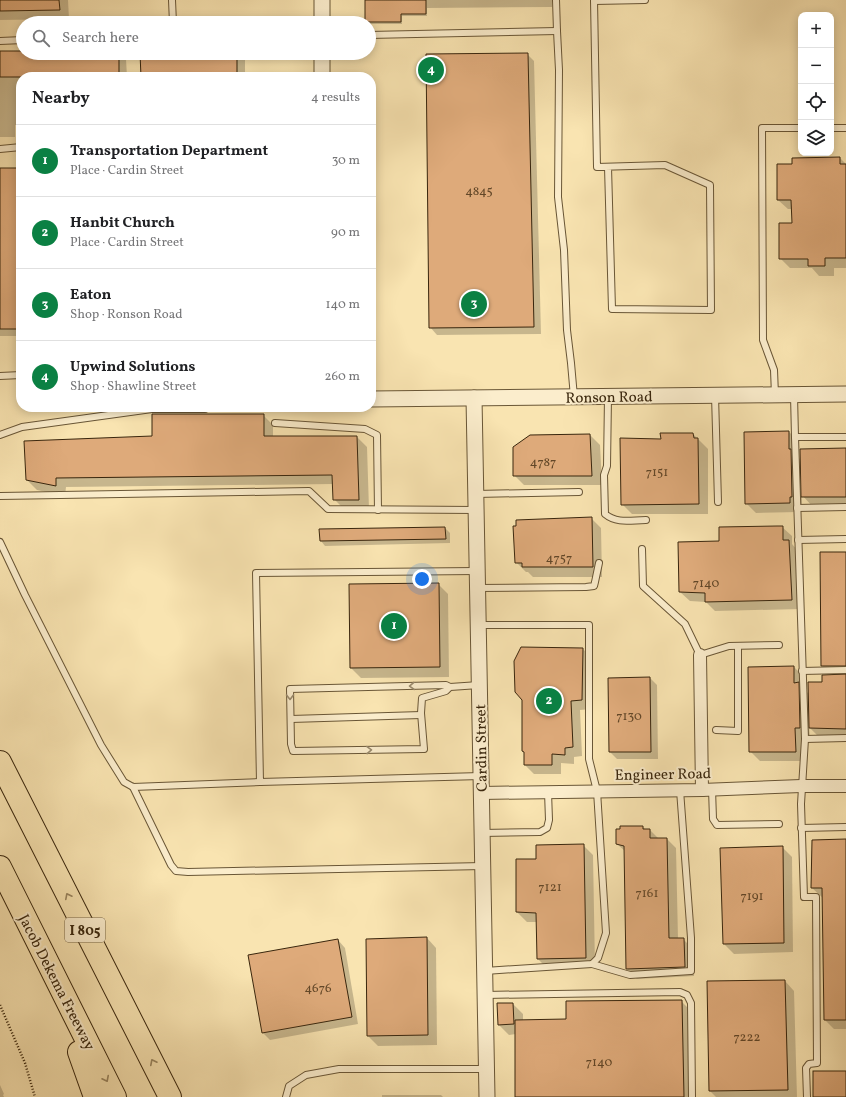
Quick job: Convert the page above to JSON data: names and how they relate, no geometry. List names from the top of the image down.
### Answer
{
  "streets": {
    "highway": ["I 805", "Jacob Dekema Freeway"],
    "street": ["Ronson Road", "Cardin Street", "Engineer Road"]
  },
  "crossings": [
    ["Ronson Road", "Cardin Street"],
    ["Cardin Street", "Engineer Road"]
  ],
  "house_numbers": [
    "4845",
    "4787",
    "7151",
    "4757",
    "7140",
    "7130",
    "7121",
    "7161",
    "7191",
    "4676",
    "7222",
    "7140"
  ],
  "page": {
    "map_buttons": ["+", "−"],
    "search": "Search here",
    "pins": [
      "4",
      "3",
      "1",
      "2"
    ],
    "heading": ["Nearby", "4 results"],
    "list": [
      {
        "mark": "1",
        "name": "Transportation Department",
        "note": "Place · Cardin Street",
        "value": "30 m"
      },
      {
        "mark": "2",
        "name": "Hanbit Church",
        "note": "Place · Cardin Street",
        "value": "90 m"
      },
      {
        "mark": "3",
        "name": "Eaton",
        "note": "Shop · Ronson Road",
        "value": "140 m"
      },
      {
        "mark": "4",
        "name": "Upwind Solutions",
        "note": "Shop · Shawline Street",
        "value": "260 m"
      }
    ]
  }
}
